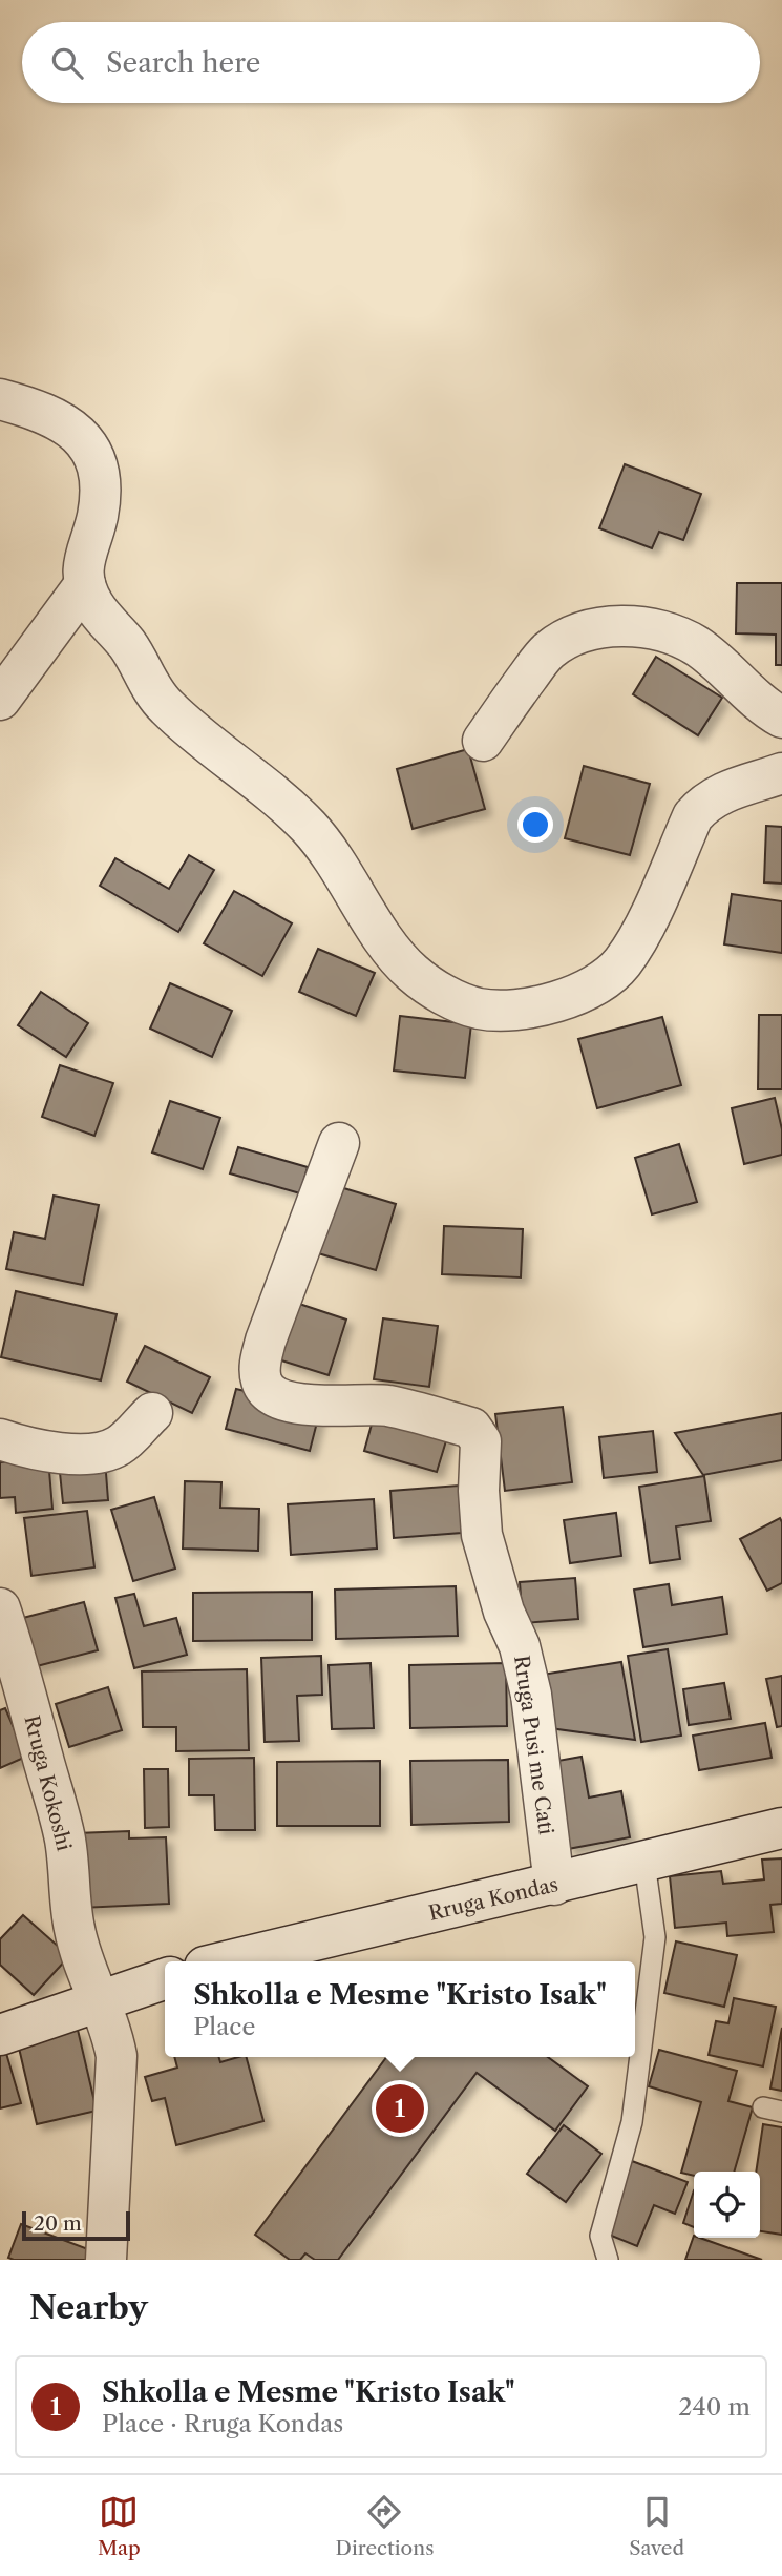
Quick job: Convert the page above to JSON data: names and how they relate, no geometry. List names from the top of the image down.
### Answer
{
  "streets": {
    "street": ["Rruga Pusi me Cati", "Rruga Kokoshi", "Rruga Kondas"]
  },
  "crossings": [
    ["Rruga Pusi me Cati", "Rruga Kondas"]
  ],
  "scale_bar": "20 m",
  "page": {
    "search": "Search here",
    "popup": ["Shkolla e Mesme \"Kristo Isak\"", "Place"],
    "pins": "1",
    "scale": "20 m",
    "heading": "Nearby",
    "list": [
      {
        "mark": "1",
        "name": "Shkolla e Mesme \"Kristo Isak\"",
        "note": "Place · Rruga Kondas",
        "value": "240 m"
      }
    ],
    "nav": ["Map", "Directions", "Saved"]
  }
}
